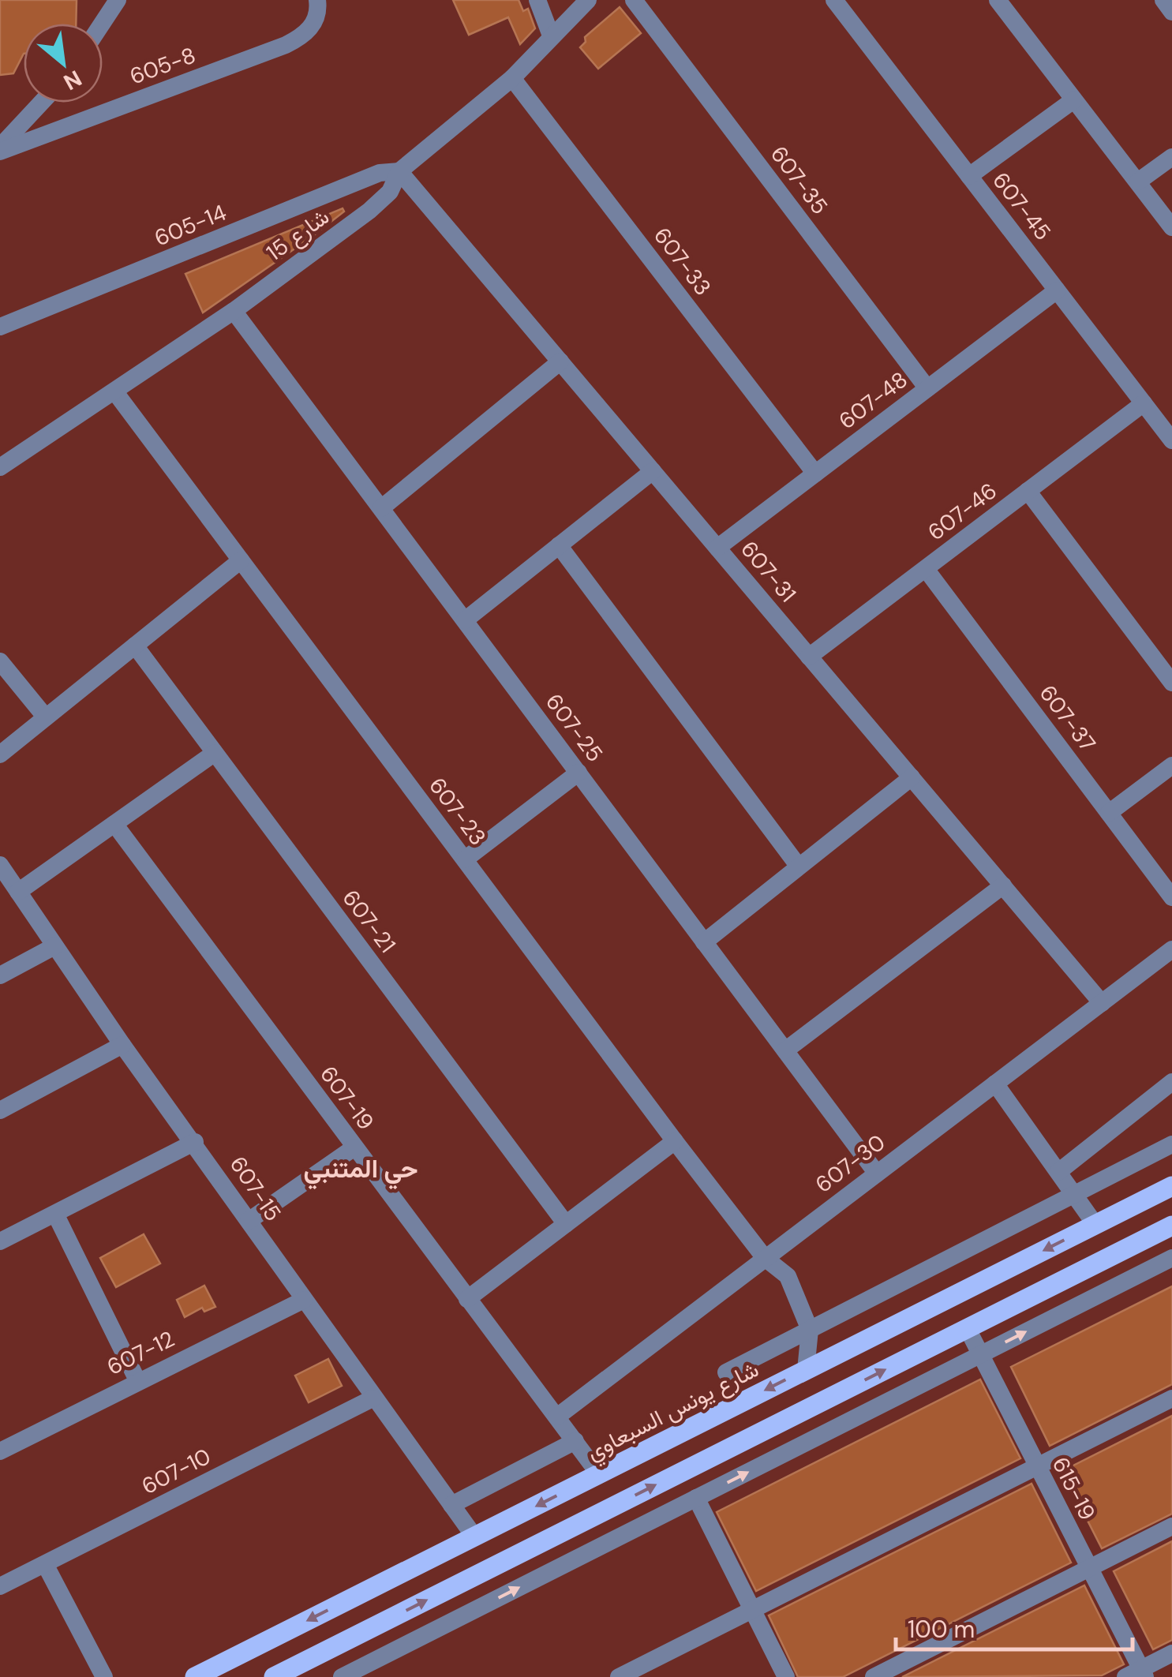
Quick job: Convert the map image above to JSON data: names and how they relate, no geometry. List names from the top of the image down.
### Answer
{
  "streets": {
    "main road": ["شارع يونس السبعاوي"],
    "street": [
      "605-8",
      "607-35",
      "607-45",
      "605-14",
      "شارع 15",
      "607-33",
      "607-48",
      "607-46",
      "607-31",
      "607-37",
      "607-25",
      "607-23",
      "607-21",
      "607-19",
      "607-30",
      "607-15",
      "607-12",
      "607-10",
      "615-19"
    ]
  },
  "crossings": [
    ["607-35", "607-48"],
    ["607-45", "607-48"],
    ["607-45", "607-46"],
    ["605-14", "شارع 15"],
    ["605-14", "607-31"],
    ["شارع 15", "607-33"],
    ["شارع 15", "607-31"],
    ["شارع 15", "607-25"],
    ["شارع 15", "607-23"],
    ["607-33", "607-48"],
    ["607-48", "607-31"],
    ["607-46", "607-31"],
    ["607-46", "607-37"],
    ["607-31", "607-30"],
    ["607-25", "607-30"],
    ["607-23", "607-30"],
    ["607-19", "607-30"],
    ["607-19", "شارع يونس السبعاوي"],
    ["607-15", "607-12"],
    ["607-15", "شارع يونس السبعاوي"],
    ["607-15", "607-10"]
  ],
  "districts": ["حي المتنبي"],
  "scale_bar": "100 m",
  "north": "bottom right"
}
